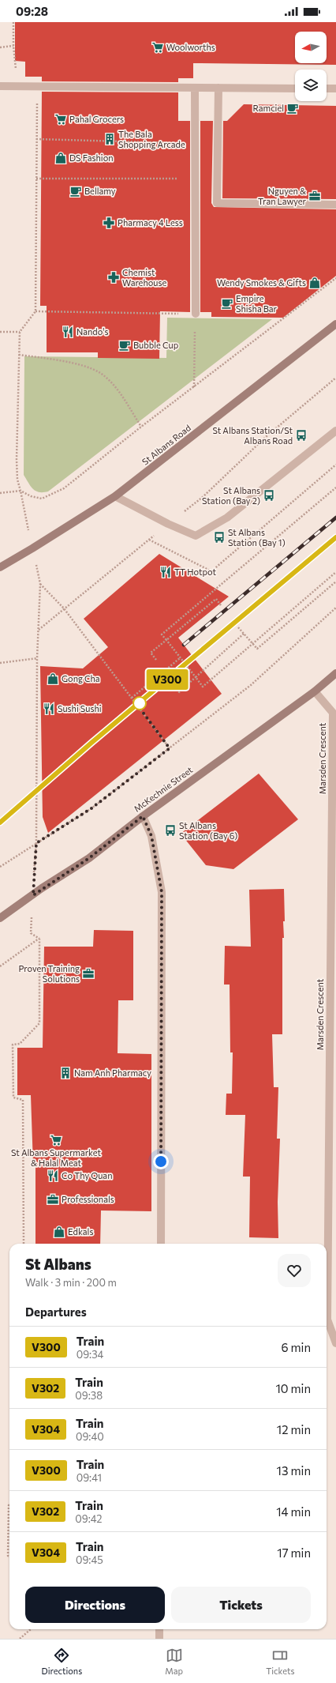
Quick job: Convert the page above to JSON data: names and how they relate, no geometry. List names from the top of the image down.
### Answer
{
  "streets": {
    "street": ["St Albans Road", "Marsden Crescent", "McKechnie Street"]
  },
  "crossings": [
    ["Marsden Crescent", "McKechnie Street"]
  ],
  "places": {
    "supermarket": ["Woolworths", "Pahal Grocers", "St Albans Supermarket & Halal Meat"],
    "cafe": [
      "Ramciel",
      "Bellamy",
      "Empire Shisha Bar",
      "Bubble Cup"
    ],
    "building": ["The Bala Shopping Arcade", "Nam Anh Pharmacy"],
    "shop": [
      "DS Fashion",
      "Wendy Smokes & Gifts",
      "Gong Cha",
      "Edkals"
    ],
    "office": ["Nguyen & Tran Lawyer", "Proven Training Solutions", "Professionals"],
    "pharmacy": ["Pharmacy 4 Less", "Chemist Warehouse"],
    "restaurant": [
      "Nando's",
      "TT Hotpot",
      "Sushi Sushi",
      "Co Thy Quan"
    ],
    "bus stop": [
      "St Albans Station/St Albans Road",
      "St Albans Station (Bay 2)",
      "St Albans Station (Bay 1)",
      "St Albans Station (Bay 6)"
    ]
  },
  "north": "left",
  "page": {
    "status": "09:28",
    "on_map": "V300",
    "heading": [
      ["St Albans", "Walk · 3 min · 200 m"],
      "Departures"
    ],
    "list": [
      {
        "mark": "V300",
        "name": "Train",
        "note": "09:34",
        "value": "6 min"
      },
      {
        "mark": "V302",
        "name": "Train",
        "note": "09:38",
        "value": "10 min"
      },
      {
        "mark": "V304",
        "name": "Train",
        "note": "09:40",
        "value": "12 min"
      },
      {
        "mark": "V300",
        "name": "Train",
        "note": "09:41",
        "value": "13 min"
      },
      {
        "mark": "V302",
        "name": "Train",
        "note": "09:42",
        "value": "14 min"
      },
      {
        "mark": "V304",
        "name": "Train",
        "note": "09:45",
        "value": "17 min"
      }
    ],
    "buttons": ["Directions", "Tickets"],
    "tabs": ["Directions", "Map", "Tickets"]
  }
}
